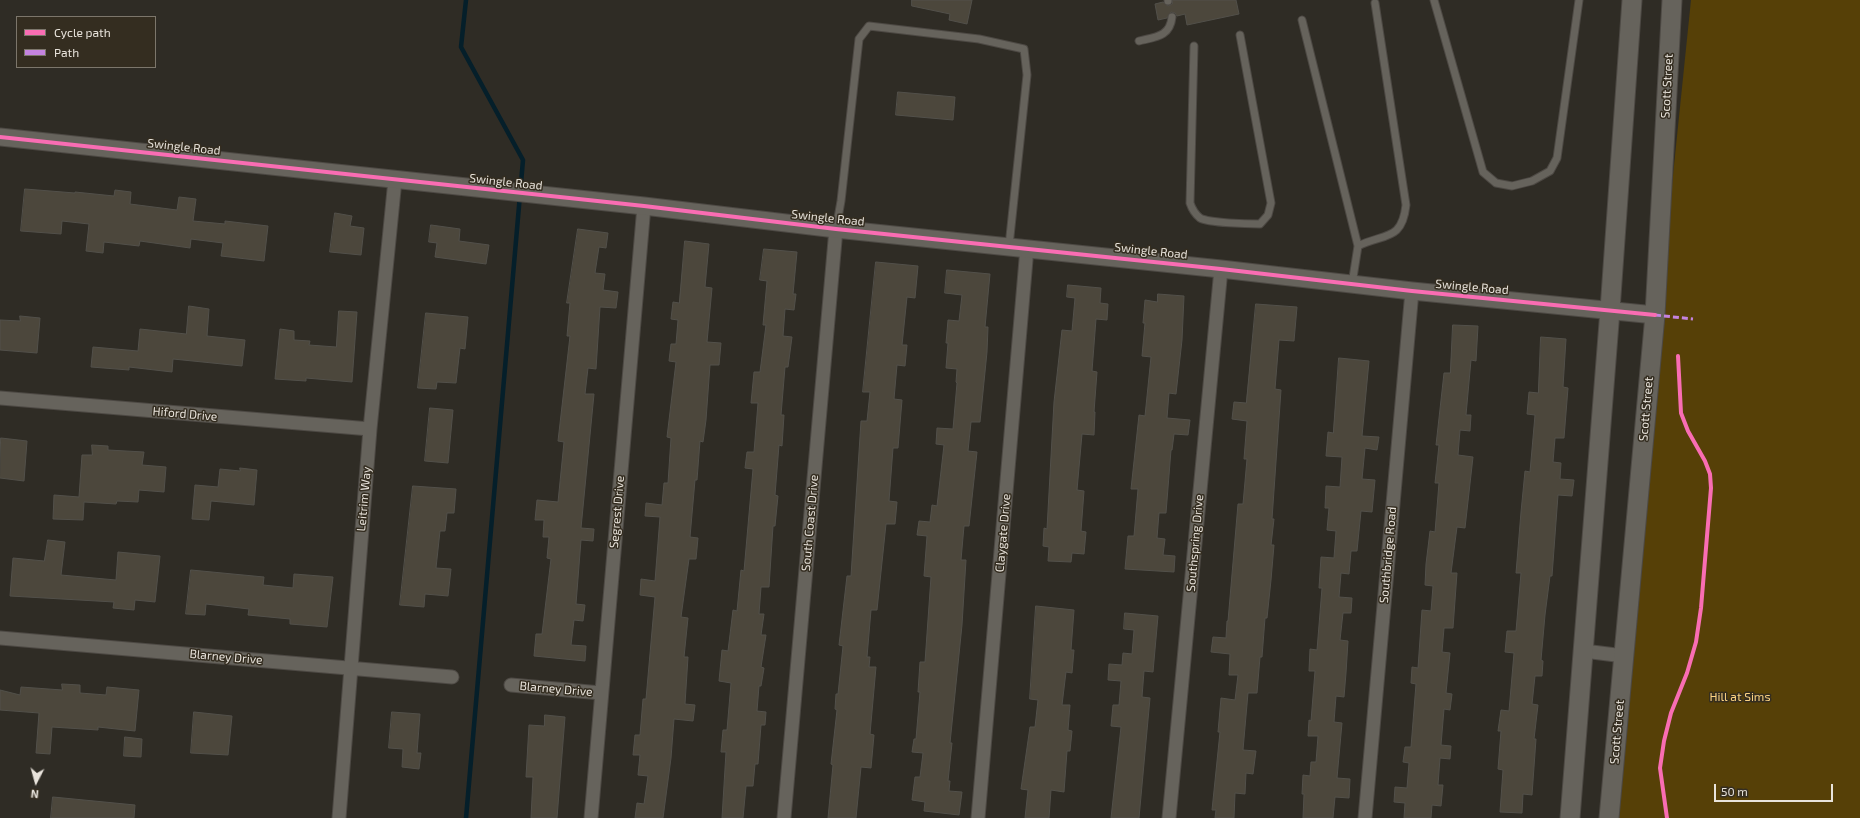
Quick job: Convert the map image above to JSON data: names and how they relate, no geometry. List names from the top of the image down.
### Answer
{
  "streets": {
    "main road": ["Scott Street"],
    "street": [
      "Swingle Road",
      "Hiford Drive",
      "Leitrim Way",
      "Segrest Drive",
      "South Coast Drive",
      "Claygate Drive",
      "Southspring Drive",
      "Southbridge Road",
      "Blarney Drive"
    ]
  },
  "crossings": [
    ["Scott Street", "Swingle Road"],
    ["Swingle Road", "Leitrim Way"],
    ["Swingle Road", "Segrest Drive"],
    ["Swingle Road", "South Coast Drive"],
    ["Swingle Road", "Claygate Drive"],
    ["Swingle Road", "Southspring Drive"],
    ["Swingle Road", "Southbridge Road"],
    ["Hiford Drive", "Leitrim Way"],
    ["Leitrim Way", "Blarney Drive"],
    ["Segrest Drive", "Blarney Drive"]
  ],
  "parks": ["Hill at Sims"],
  "legend": ["Cycle path", "Path"],
  "scale_bar": "50 m",
  "north": "bottom"
}
